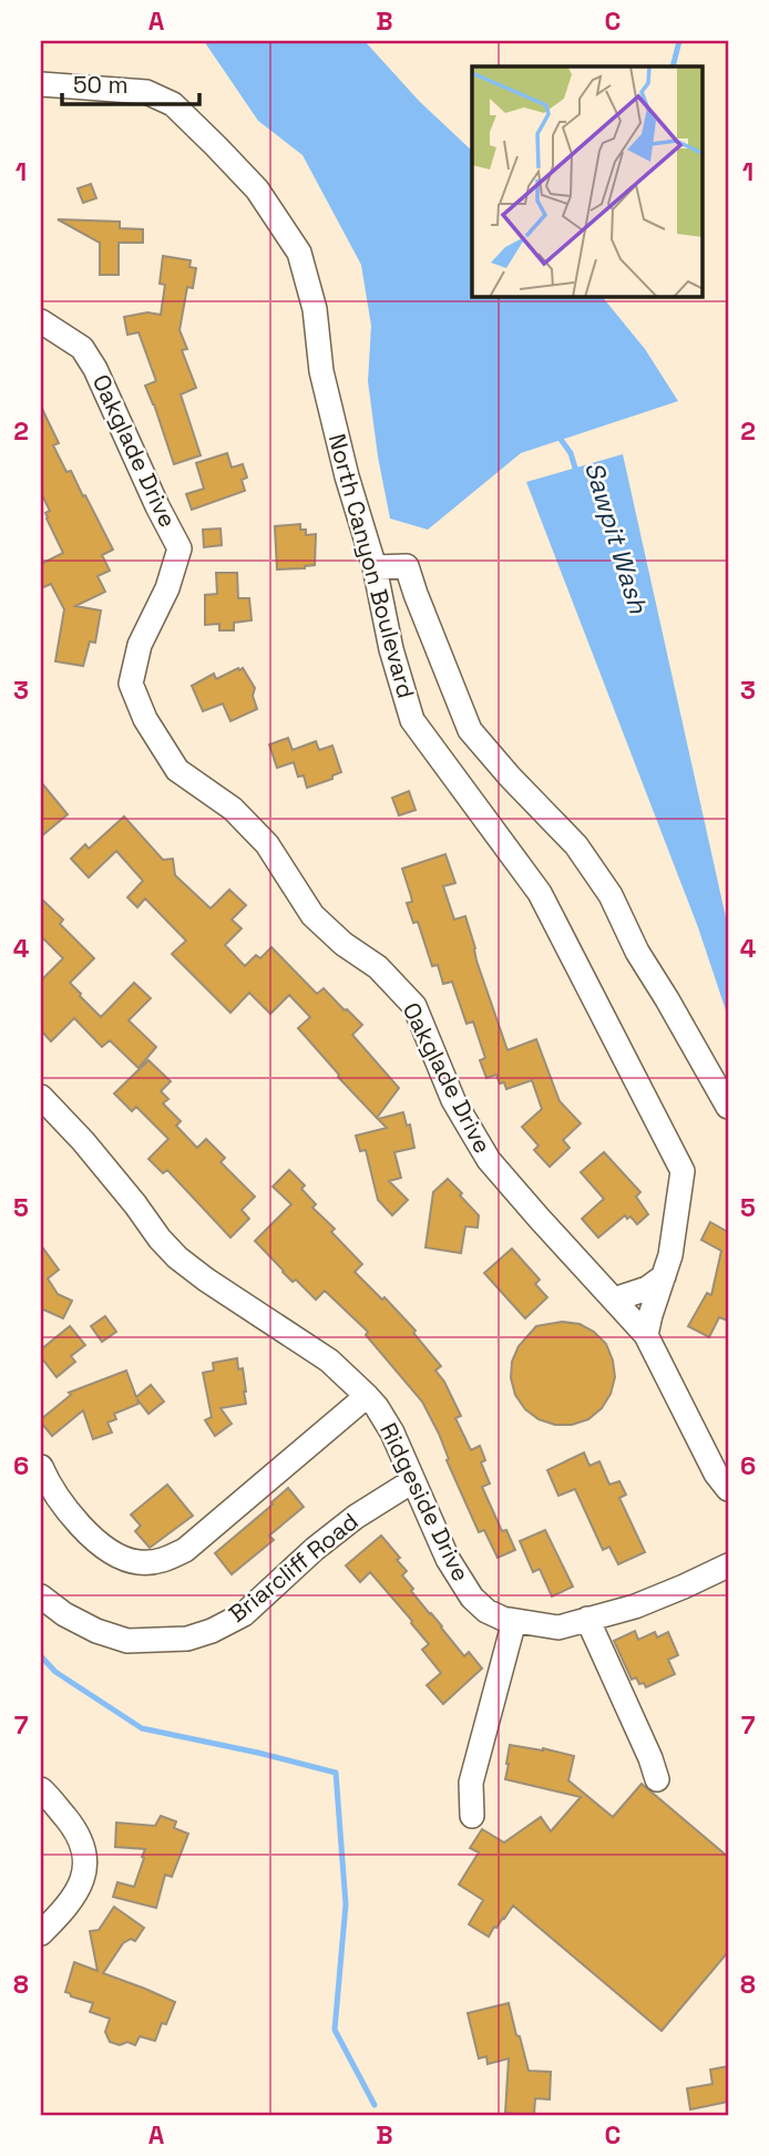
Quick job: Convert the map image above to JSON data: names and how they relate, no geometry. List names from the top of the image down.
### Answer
{
  "streets": {
    "street": [
      "Oakglade Drive",
      "North Canyon Boulevard",
      "Ridgeside Drive",
      "Briarcliff Road"
    ]
  },
  "crossings": [
    ["Oakglade Drive", "North Canyon Boulevard"],
    ["Ridgeside Drive", "Briarcliff Road"]
  ],
  "water": ["Sawpit Wash"],
  "scale_bar": "50 m",
  "grid": {
    "columns": ["A", "B", "C"],
    "rows": [
      "1",
      "2",
      "3",
      "4",
      "5",
      "6",
      "7",
      "8"
    ]
  }
}
